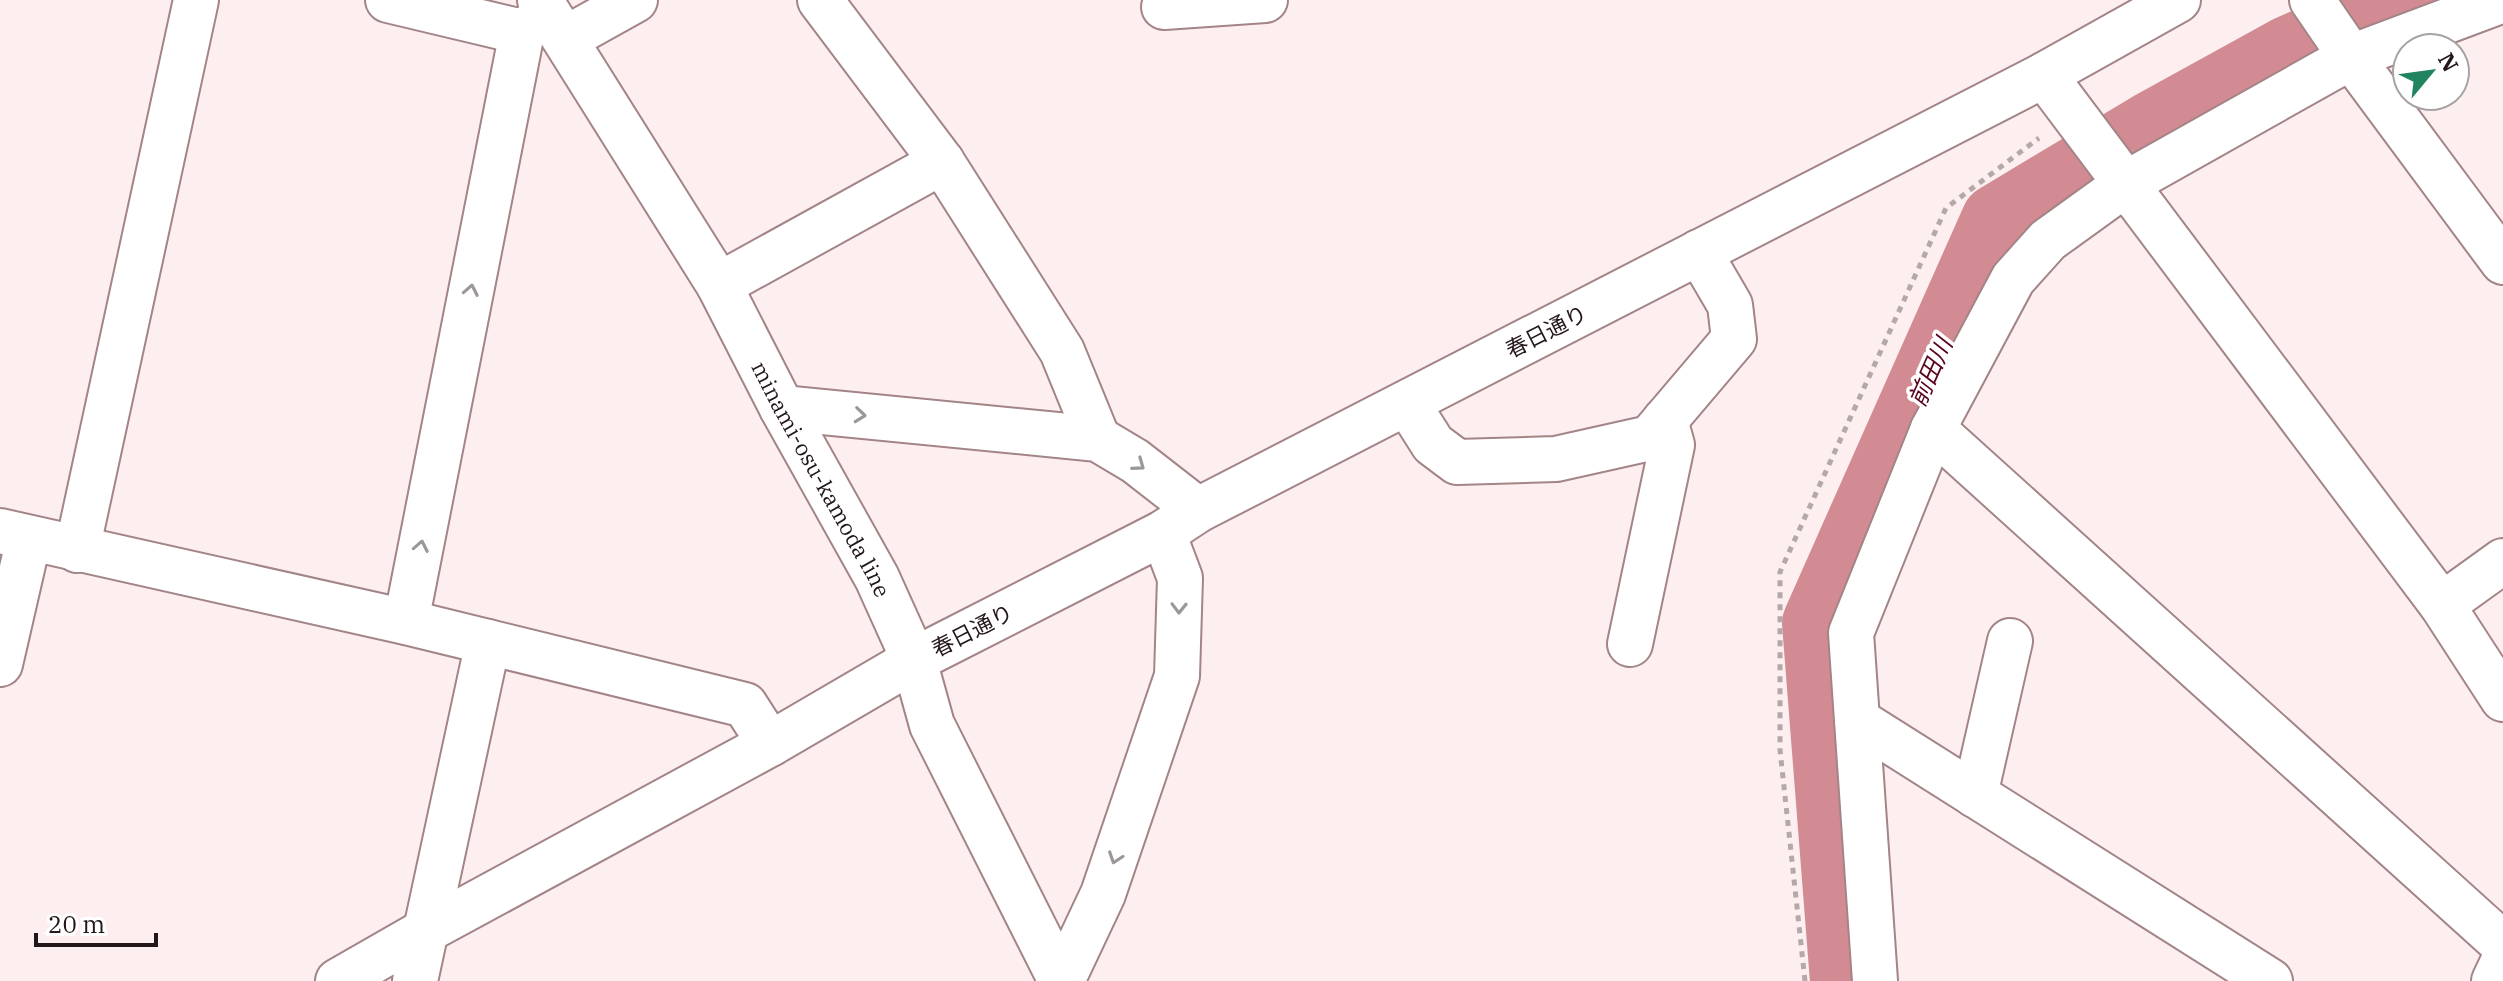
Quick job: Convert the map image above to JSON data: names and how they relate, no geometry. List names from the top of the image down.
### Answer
{
  "streets": {
    "street": ["春日通り", "minami-osu-kamoda line"]
  },
  "crossings": [
    ["春日通り", "minami-osu-kamoda line"]
  ],
  "water": ["前田川"],
  "scale_bar": "20 m",
  "north": "top right"
}
